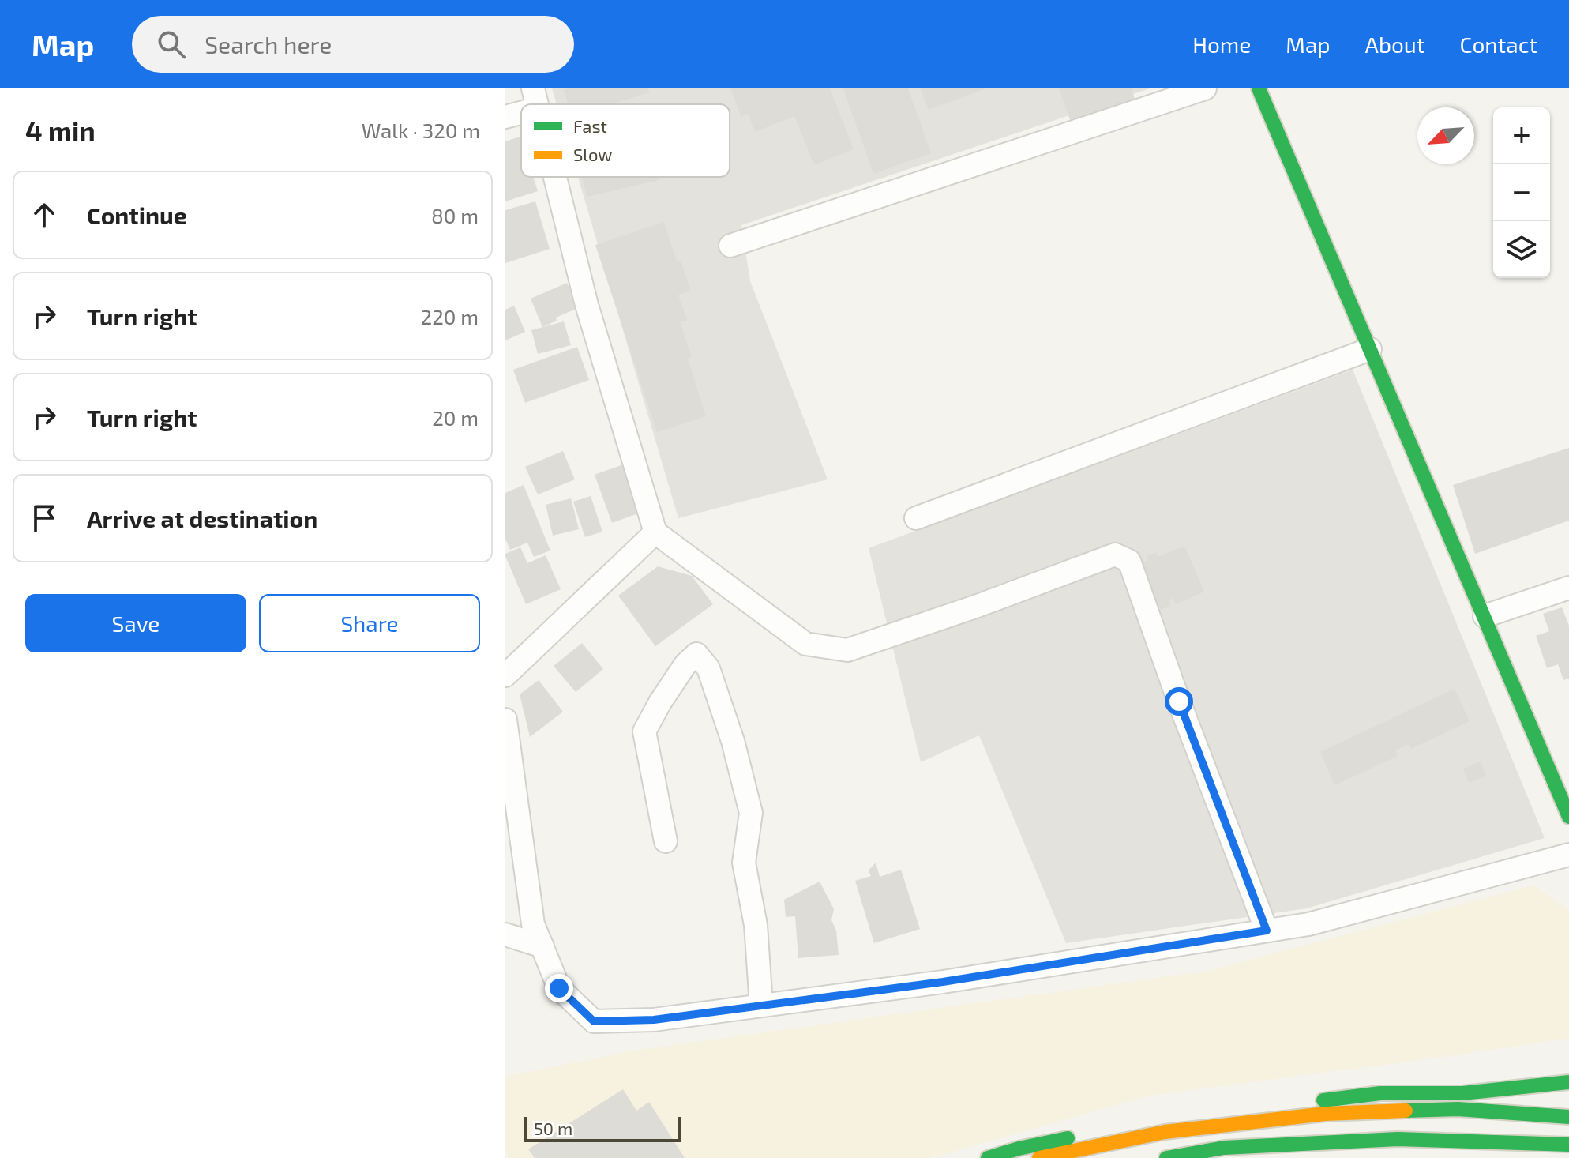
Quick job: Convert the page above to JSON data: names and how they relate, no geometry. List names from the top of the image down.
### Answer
{
  "legend": ["Fast", "Slow"],
  "scale_bar": "50 m",
  "north": "bottom left",
  "page": {
    "header": "Map",
    "search": "Search here",
    "nav": [
      "Home",
      "Map",
      "About",
      "Contact"
    ],
    "heading": ["4 min", "Walk · 320 m"],
    "map_buttons": ["+", "−"],
    "list": [
      ["Continue", "80 m"],
      ["Turn right", "220 m"],
      ["Turn right", "20 m"],
      "Arrive at destination"
    ],
    "buttons": ["Save", "Share"],
    "scale": "50 m"
  }
}
